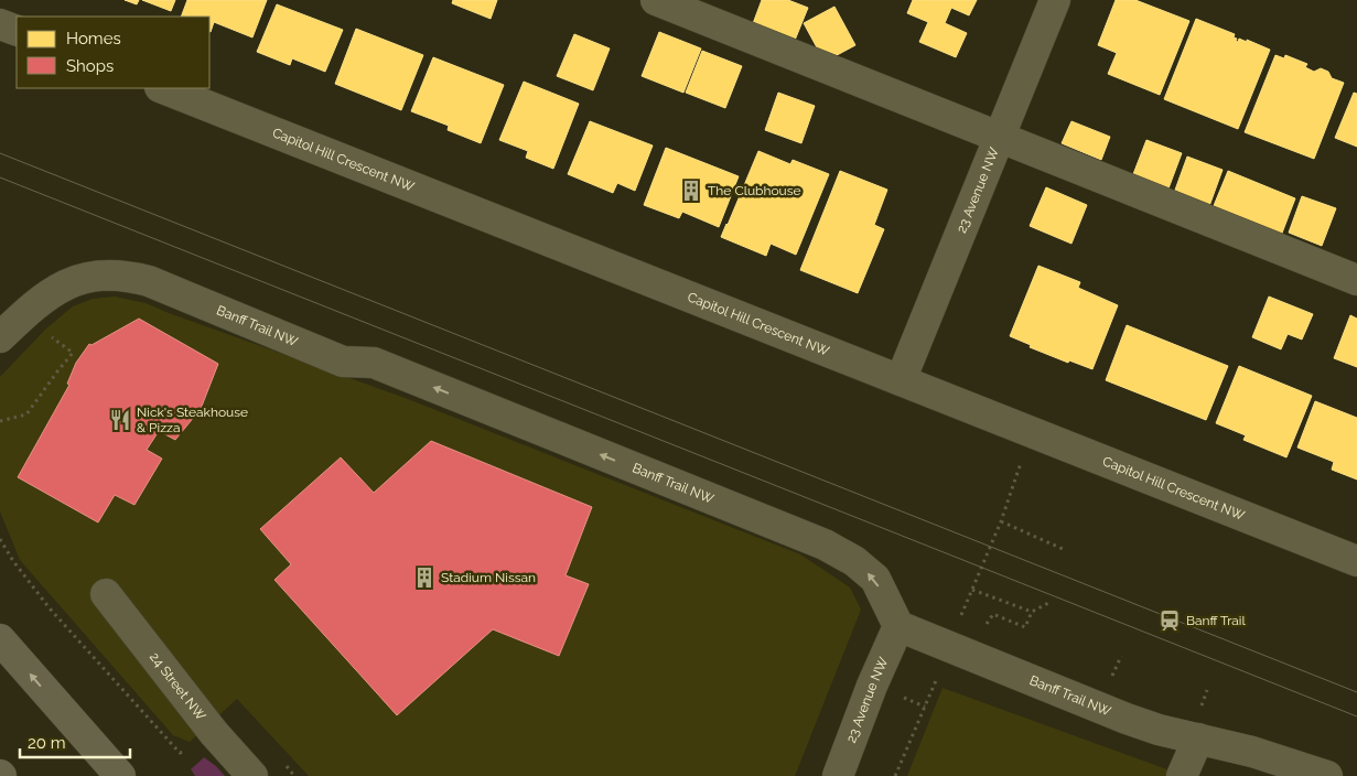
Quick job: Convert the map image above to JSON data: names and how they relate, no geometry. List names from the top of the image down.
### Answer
{
  "streets": {
    "street": [
      "Capitol Hill Crescent NW",
      "23 Avenue NW",
      "Banff Trail NW",
      "24 Street NW"
    ]
  },
  "crossings": [
    ["Capitol Hill Crescent NW", "23 Avenue NW"],
    ["23 Avenue NW", "Banff Trail NW"]
  ],
  "one_way": ["Banff Trail NW"],
  "places": {
    "building": ["The Clubhouse", "Stadium Nissan"],
    "restaurant": ["Nick's Steakhouse & Pizza"],
    "station": ["Banff Trail"]
  },
  "legend": ["Homes", "Shops"],
  "scale_bar": "20 m"
}
